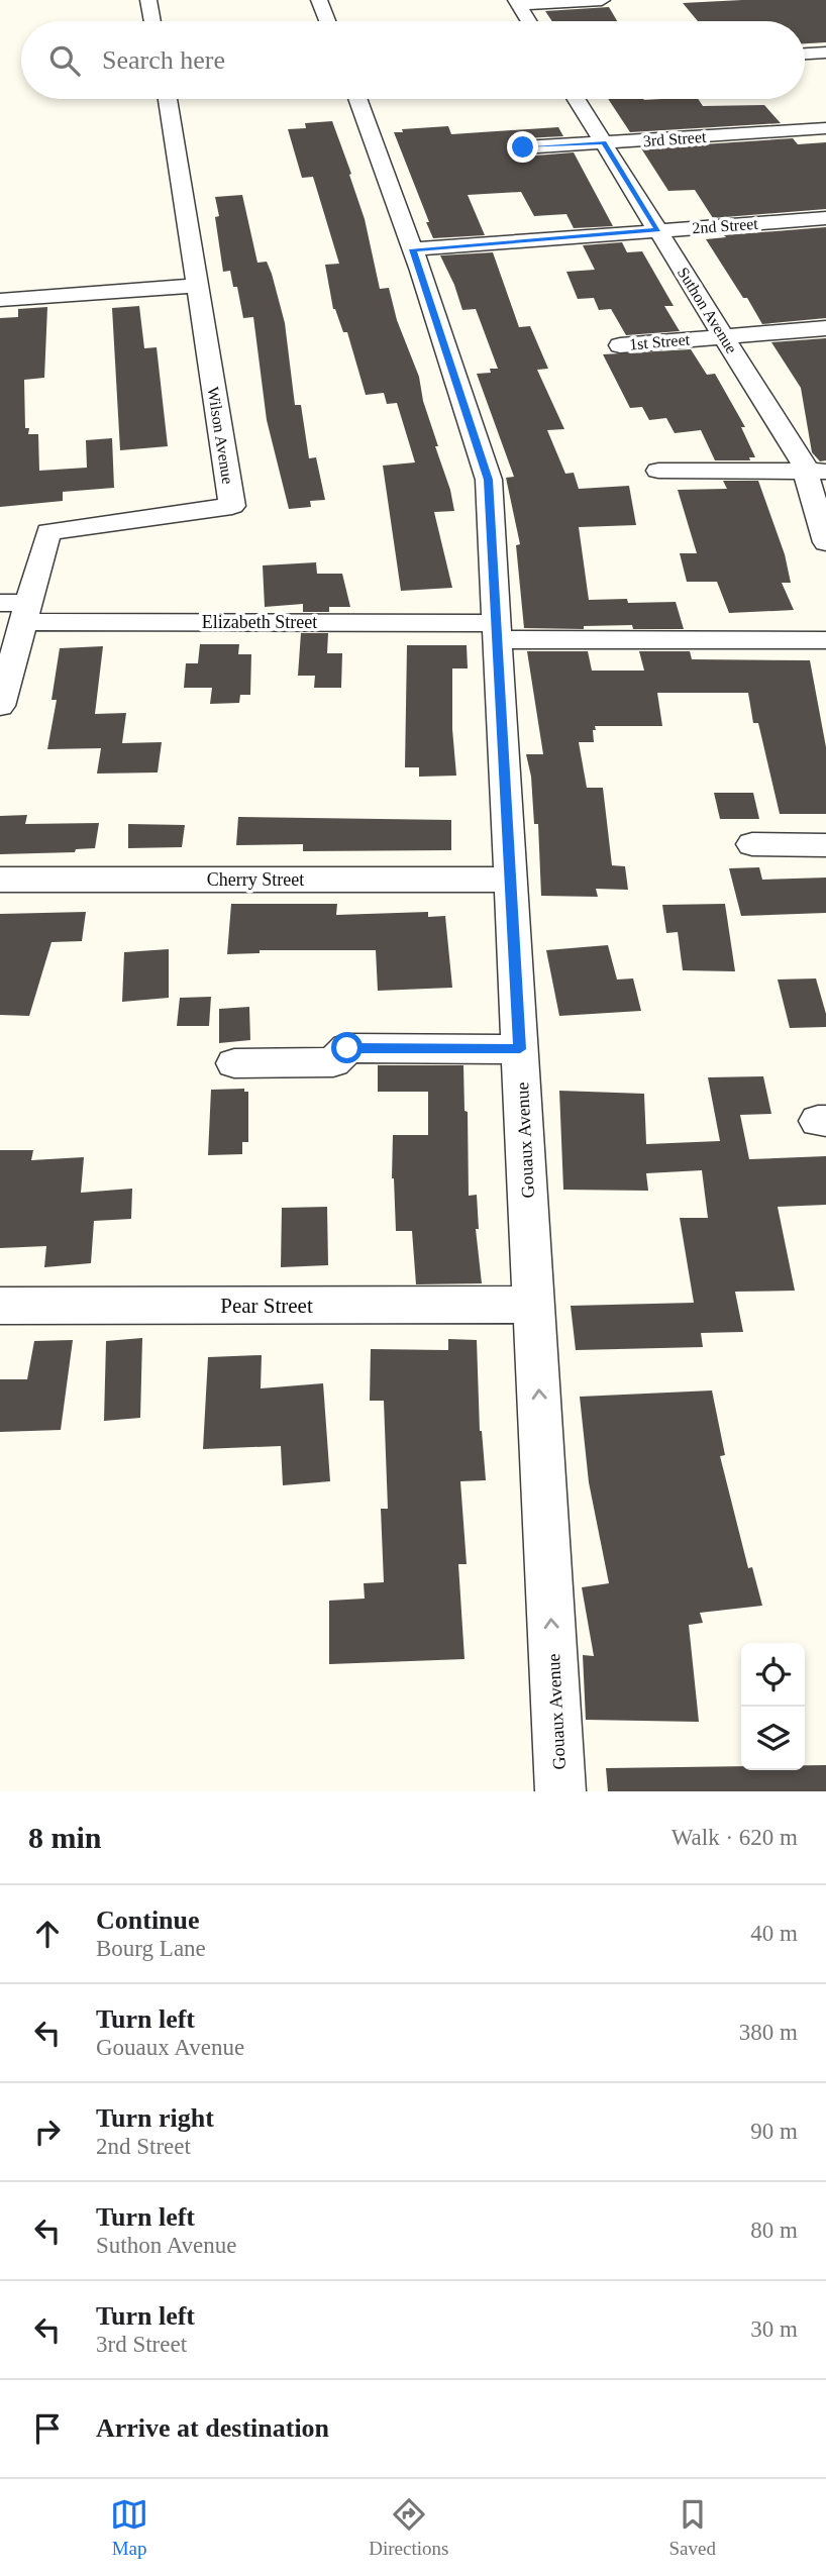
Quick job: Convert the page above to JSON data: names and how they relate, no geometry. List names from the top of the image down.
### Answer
{
  "streets": {
    "street": [
      "3rd Street",
      "2nd Street",
      "Suthon Avenue",
      "1st Street",
      "Wilson Avenue",
      "Elizabeth Street",
      "Cherry Street",
      "Gouaux Avenue",
      "Pear Street"
    ]
  },
  "crossings": [
    ["3rd Street", "Suthon Avenue"],
    ["2nd Street", "Suthon Avenue"],
    ["2nd Street", "Gouaux Avenue"],
    ["Suthon Avenue", "1st Street"],
    ["Wilson Avenue", "Elizabeth Street"],
    ["Elizabeth Street", "Gouaux Avenue"],
    ["Cherry Street", "Gouaux Avenue"],
    ["Gouaux Avenue", "Pear Street"]
  ],
  "page": {
    "search": "Search here",
    "heading": ["8 min", "Walk · 620 m"],
    "list": [
      ["Continue", "Bourg Lane", "40 m"],
      ["Turn left", "Gouaux Avenue", "380 m"],
      ["Turn right", "2nd Street", "90 m"],
      ["Turn left", "Suthon Avenue", "80 m"],
      ["Turn left", "3rd Street", "30 m"],
      "Arrive at destination"
    ],
    "nav": ["Map", "Directions", "Saved"]
  }
}
